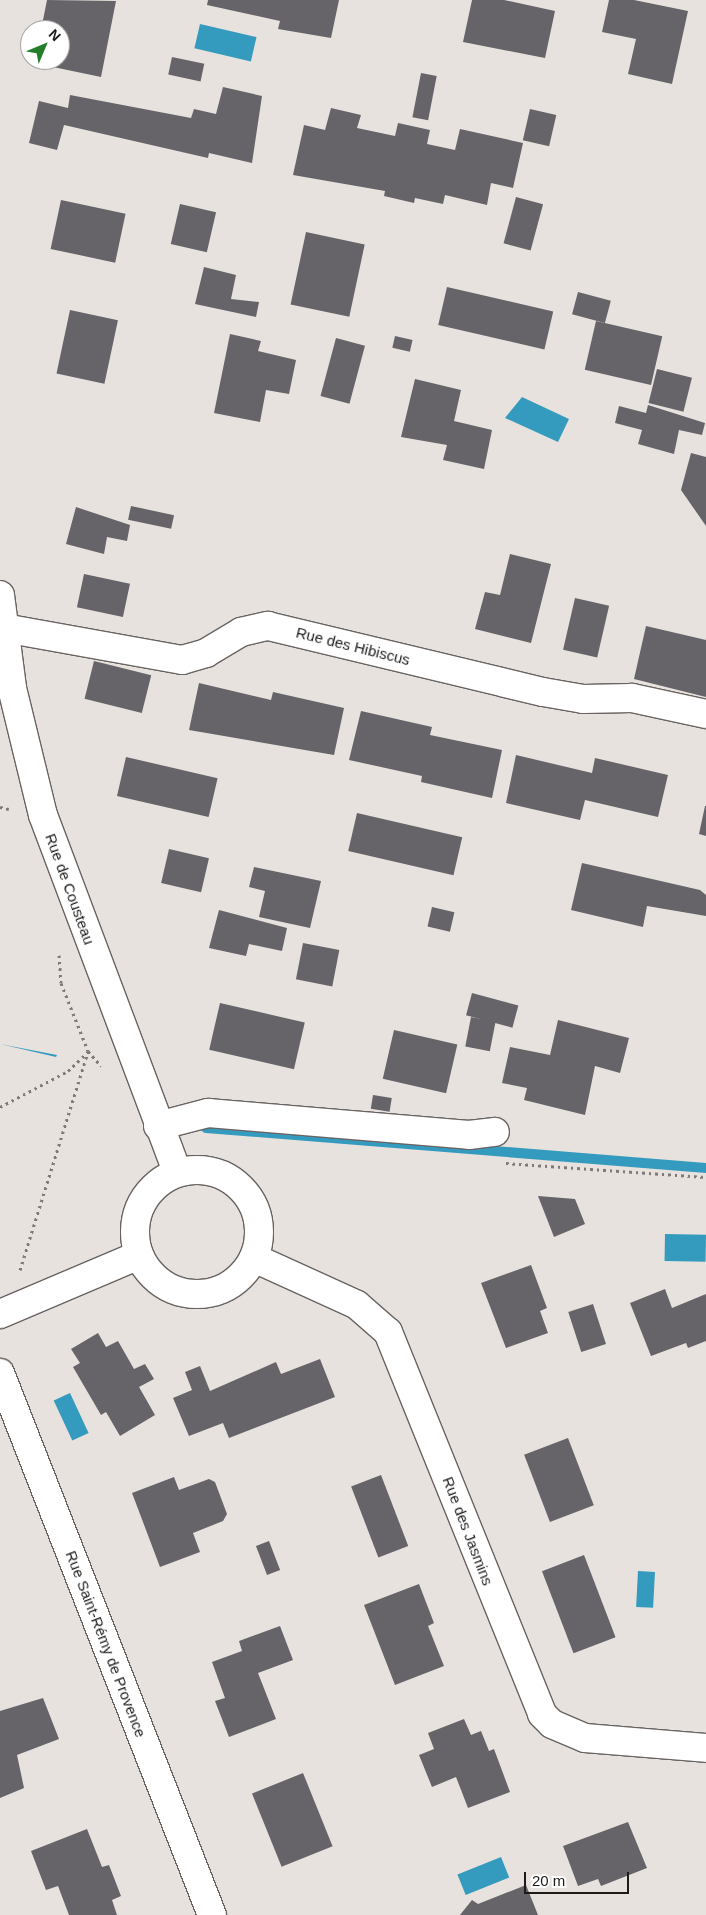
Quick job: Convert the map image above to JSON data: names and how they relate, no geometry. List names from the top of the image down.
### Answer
{
  "streets": {
    "street": [
      "Rue des Hibiscus",
      "Rue de Cousteau",
      "Rue des Jasmins",
      "Rue Saint-Rémy de Provence"
    ]
  },
  "crossings": [
    ["Rue des Hibiscus", "Rue de Cousteau"],
    ["Rue de Cousteau", "Rue des Jasmins"]
  ],
  "scale_bar": "20 m",
  "north": "top right"
}
